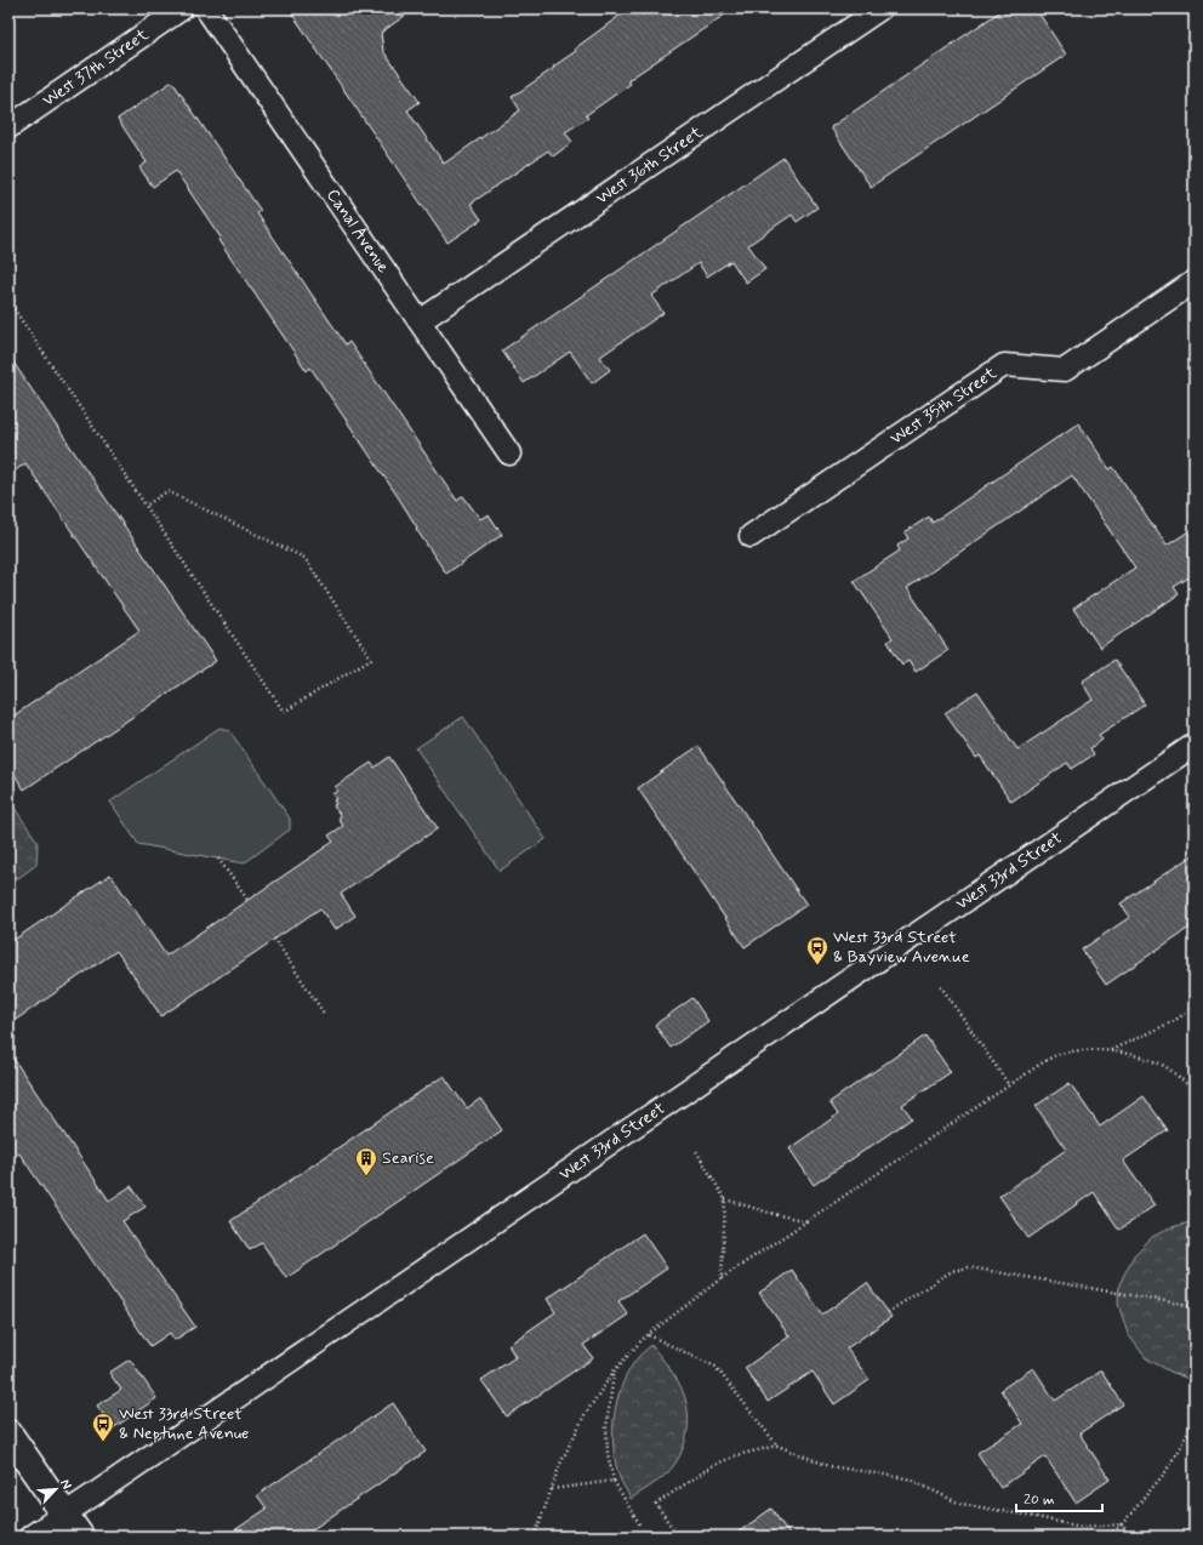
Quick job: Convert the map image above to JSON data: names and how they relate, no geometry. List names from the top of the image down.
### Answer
{
  "streets": {
    "street": [
      "West 37th Street",
      "West 36th Street",
      "Canal Avenue",
      "West 35th Street",
      "West 33rd Street"
    ]
  },
  "crossings": [
    ["West 36th Street", "Canal Avenue"]
  ],
  "places": {
    "bus stop": ["West 33rd Street & Bayview Avenue", "West 33rd Street & Neptune Avenue"],
    "building": ["Searise"]
  },
  "scale_bar": "20 m",
  "north": "top right"
}
